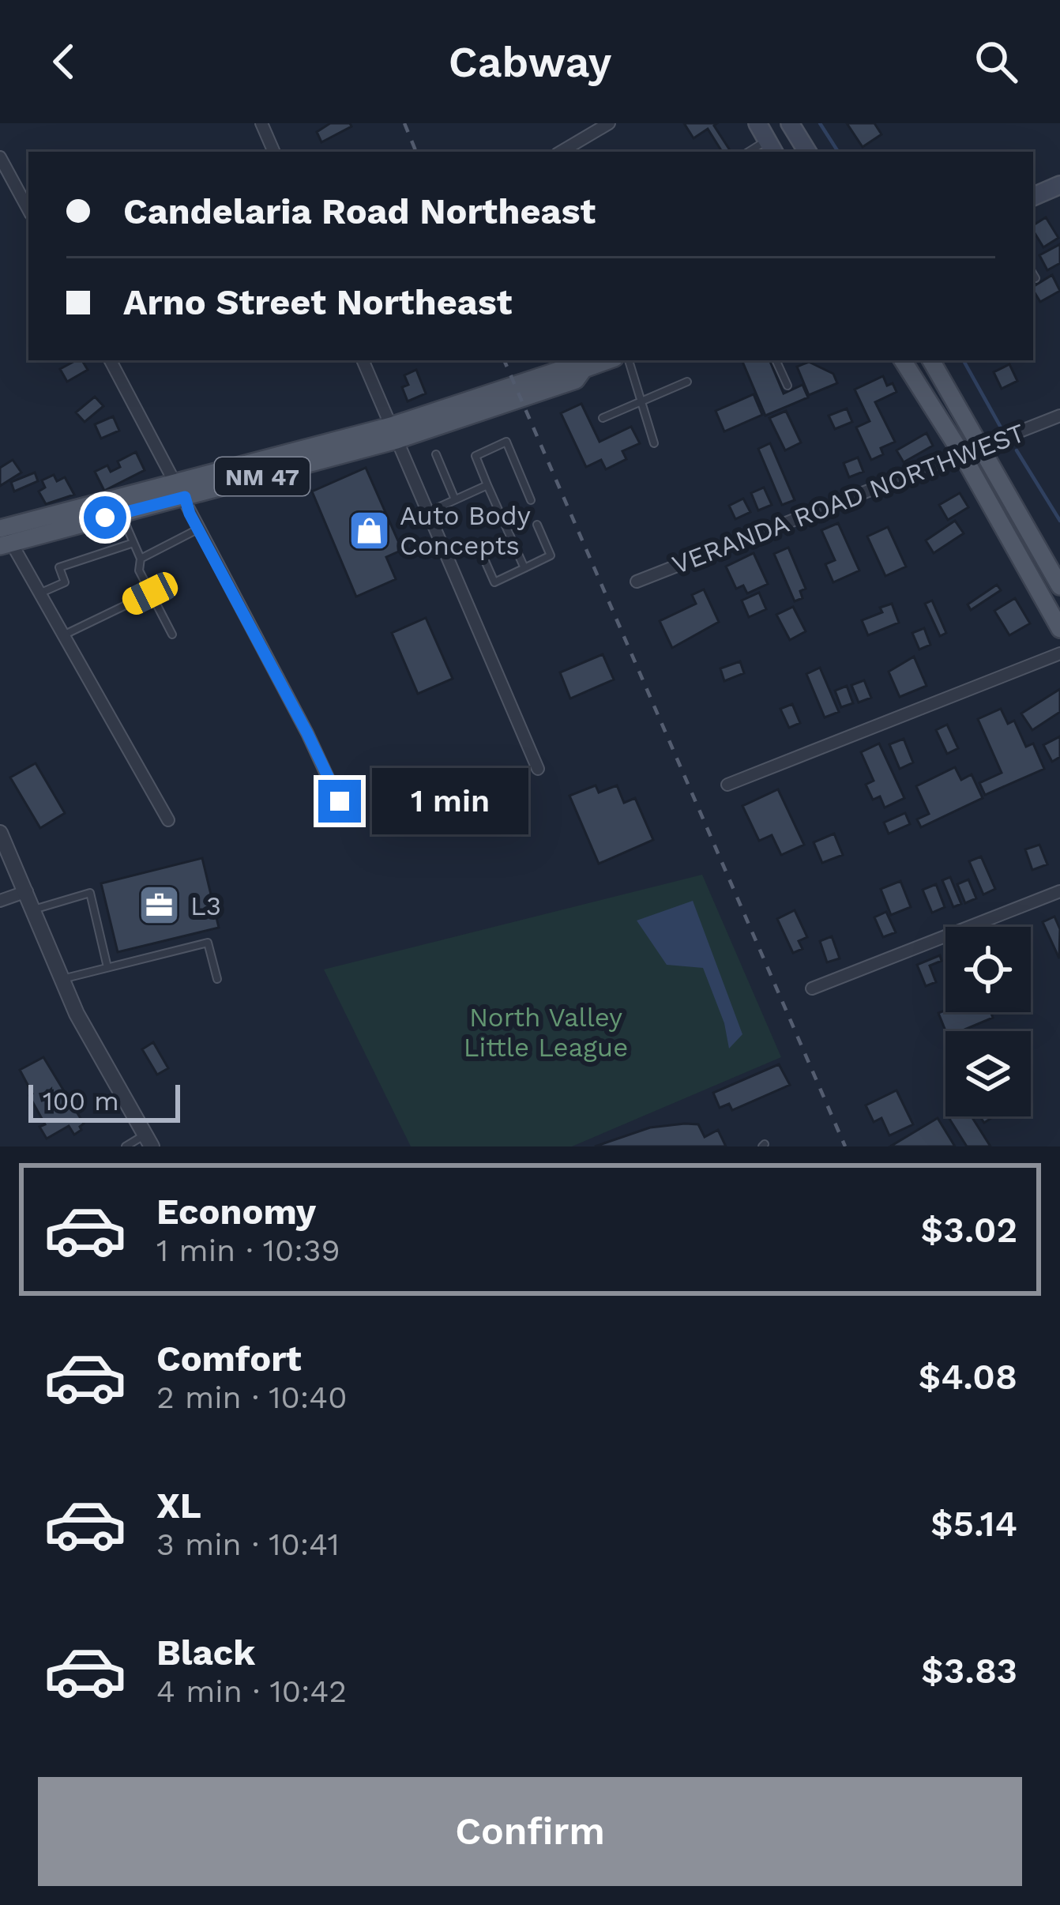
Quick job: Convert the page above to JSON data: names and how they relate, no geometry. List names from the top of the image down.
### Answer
{
  "streets": {
    "main road": ["NM 47"],
    "street": ["VERANDA ROAD NORTHWEST"]
  },
  "parks": ["North Valley Little League"],
  "places": {
    "shop": ["Auto Body Concepts"],
    "office": ["L3"]
  },
  "scale_bar": "100 m",
  "page": {
    "header": "Cabway",
    "banner": ["Candelaria Road Northeast", "Arno Street Northeast"],
    "bubble": "1 min",
    "scale": "100 m",
    "list": [
      {
        "name": "Economy",
        "note": "1 min · 10:39",
        "value": "$3.02"
      },
      {
        "name": "Comfort",
        "note": "2 min · 10:40",
        "value": "$4.08"
      },
      {
        "name": "XL",
        "note": "3 min · 10:41",
        "value": "$5.14"
      },
      {
        "name": "Black",
        "note": "4 min · 10:42",
        "value": "$3.83"
      }
    ],
    "buttons": "Confirm"
  }
}
